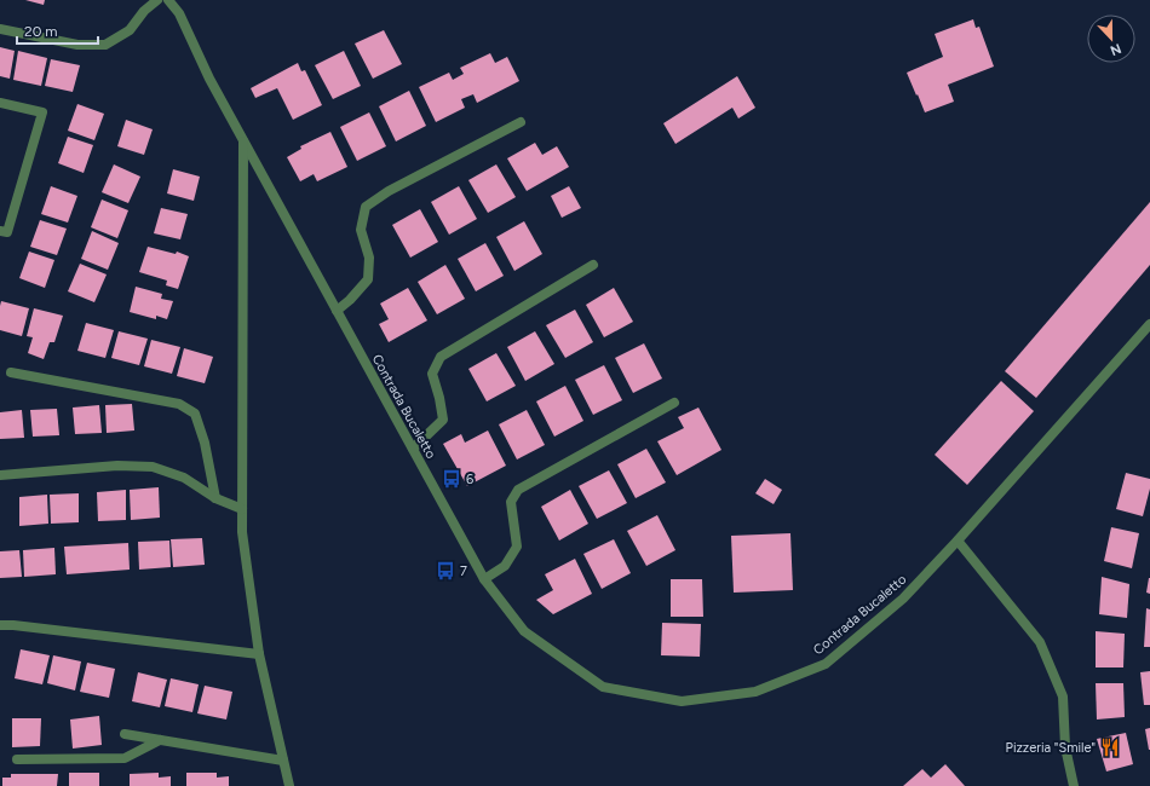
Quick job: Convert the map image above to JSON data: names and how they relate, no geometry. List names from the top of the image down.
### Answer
{
  "streets": {
    "street": ["Contrada Bucaletto"]
  },
  "places": {
    "bus stop": ["6", "7"],
    "restaurant": ["Pizzeria \"Smile\""]
  },
  "scale_bar": "20 m",
  "north": "bottom"
}
